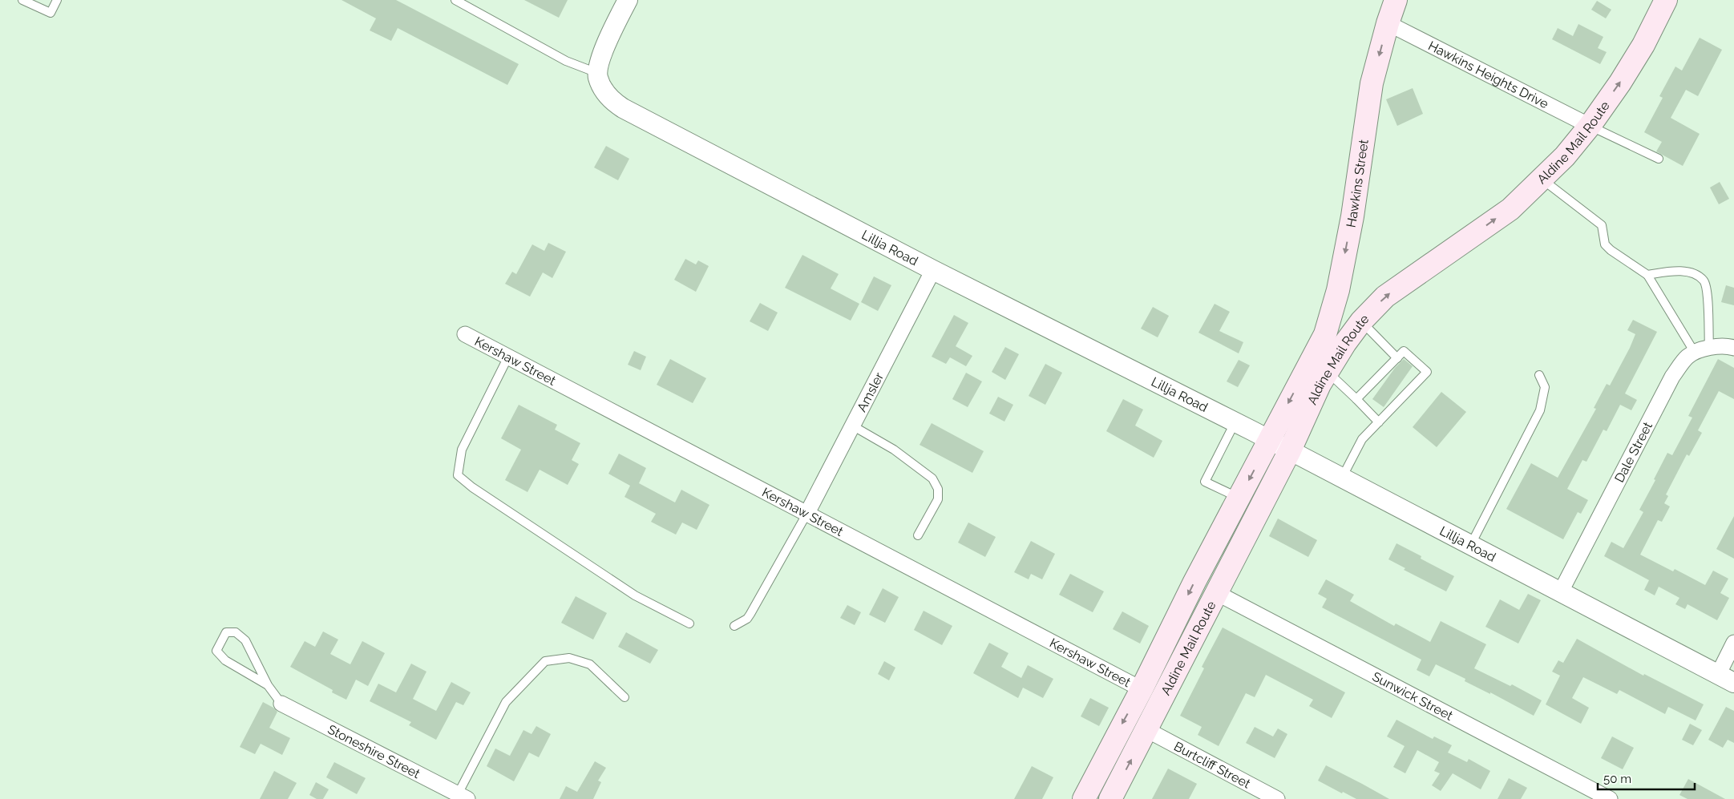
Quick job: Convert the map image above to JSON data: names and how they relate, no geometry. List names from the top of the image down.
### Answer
{
  "streets": {
    "main road": ["Aldine Mail Route", "Hawkins Street"],
    "street": [
      "Hawkins Heights Drive",
      "Lillja Road",
      "Kershaw Street",
      "Amsler",
      "Dale Street",
      "Sunwick Street",
      "Stoneshire Street",
      "Burtcliff Street"
    ]
  },
  "crossings": [
    ["Hawkins Heights Drive", "Aldine Mail Route"],
    ["Hawkins Heights Drive", "Hawkins Street"],
    ["Aldine Mail Route", "Hawkins Street"],
    ["Aldine Mail Route", "Lillja Road"],
    ["Aldine Mail Route", "Kershaw Street"],
    ["Aldine Mail Route", "Sunwick Street"],
    ["Aldine Mail Route", "Burtcliff Street"],
    ["Lillja Road", "Amsler"],
    ["Lillja Road", "Dale Street"],
    ["Kershaw Street", "Amsler"]
  ],
  "one_way": ["Hawkins Street"],
  "scale_bar": "50 m"
}
